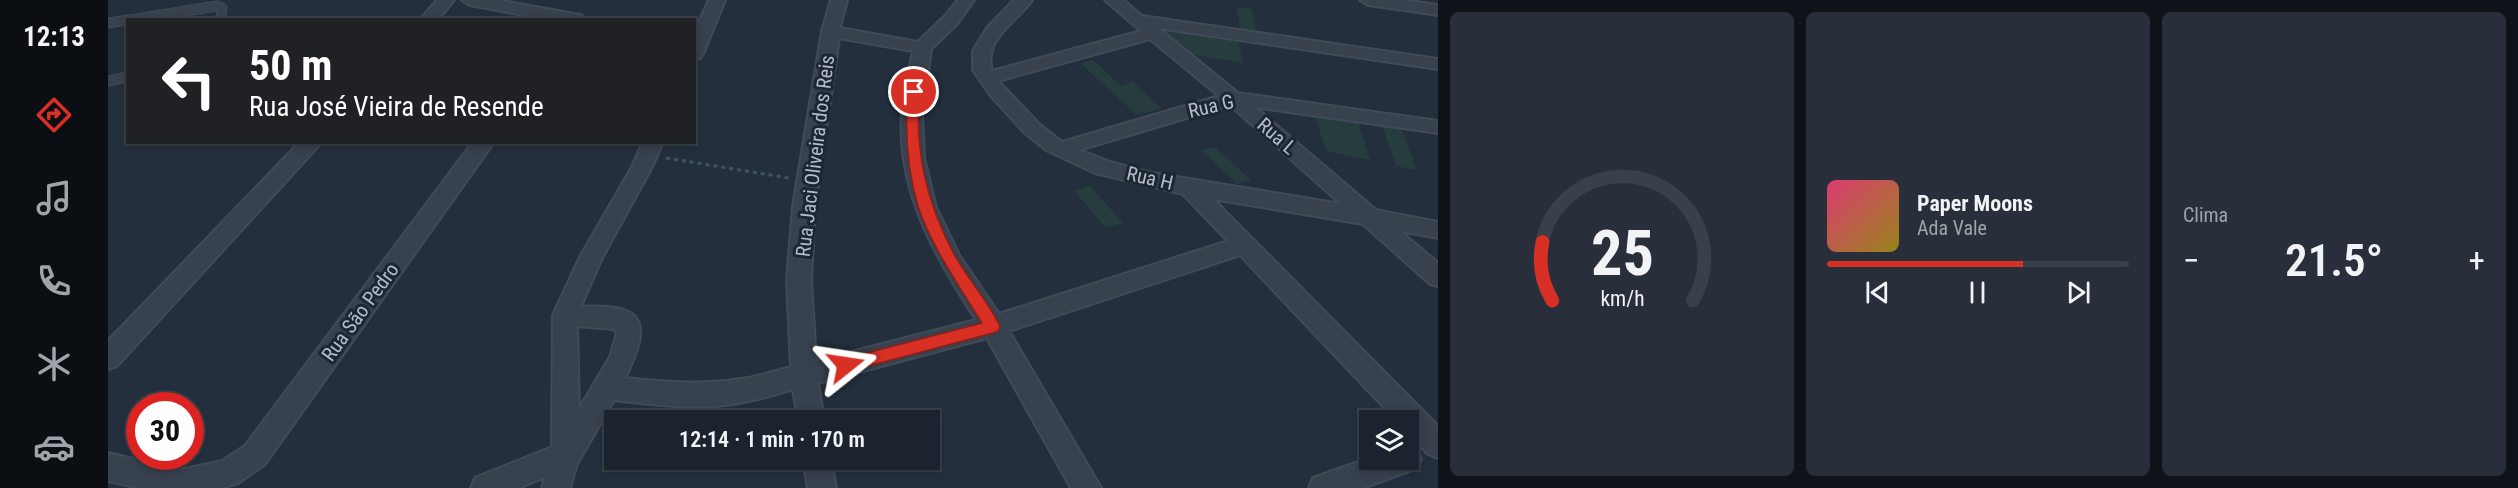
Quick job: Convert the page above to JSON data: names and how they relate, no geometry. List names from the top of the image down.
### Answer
{
  "streets": {
    "street": [
      "Rua G",
      "Rua L",
      "Rua Jaci Oliveira dos Reis",
      "Rua H",
      "Rua São Pedro"
    ]
  },
  "crossings": [
    ["Rua G", "Rua L"],
    ["Rua G", "Rua H"],
    ["Rua L", "Rua H"]
  ],
  "page": {
    "tabs": "12:13",
    "tile": "Clima",
    "turn": ["50 m", "Rua José Vieira de Resende"],
    "song": ["Paper Moons", "Ada Vale"],
    "heat": ["−", "21.5°", "+"],
    "limit": "30",
    "trip": "12:14 · 1 min · 170 m",
    "gauge": ["25", "km/h"]
  }
}
